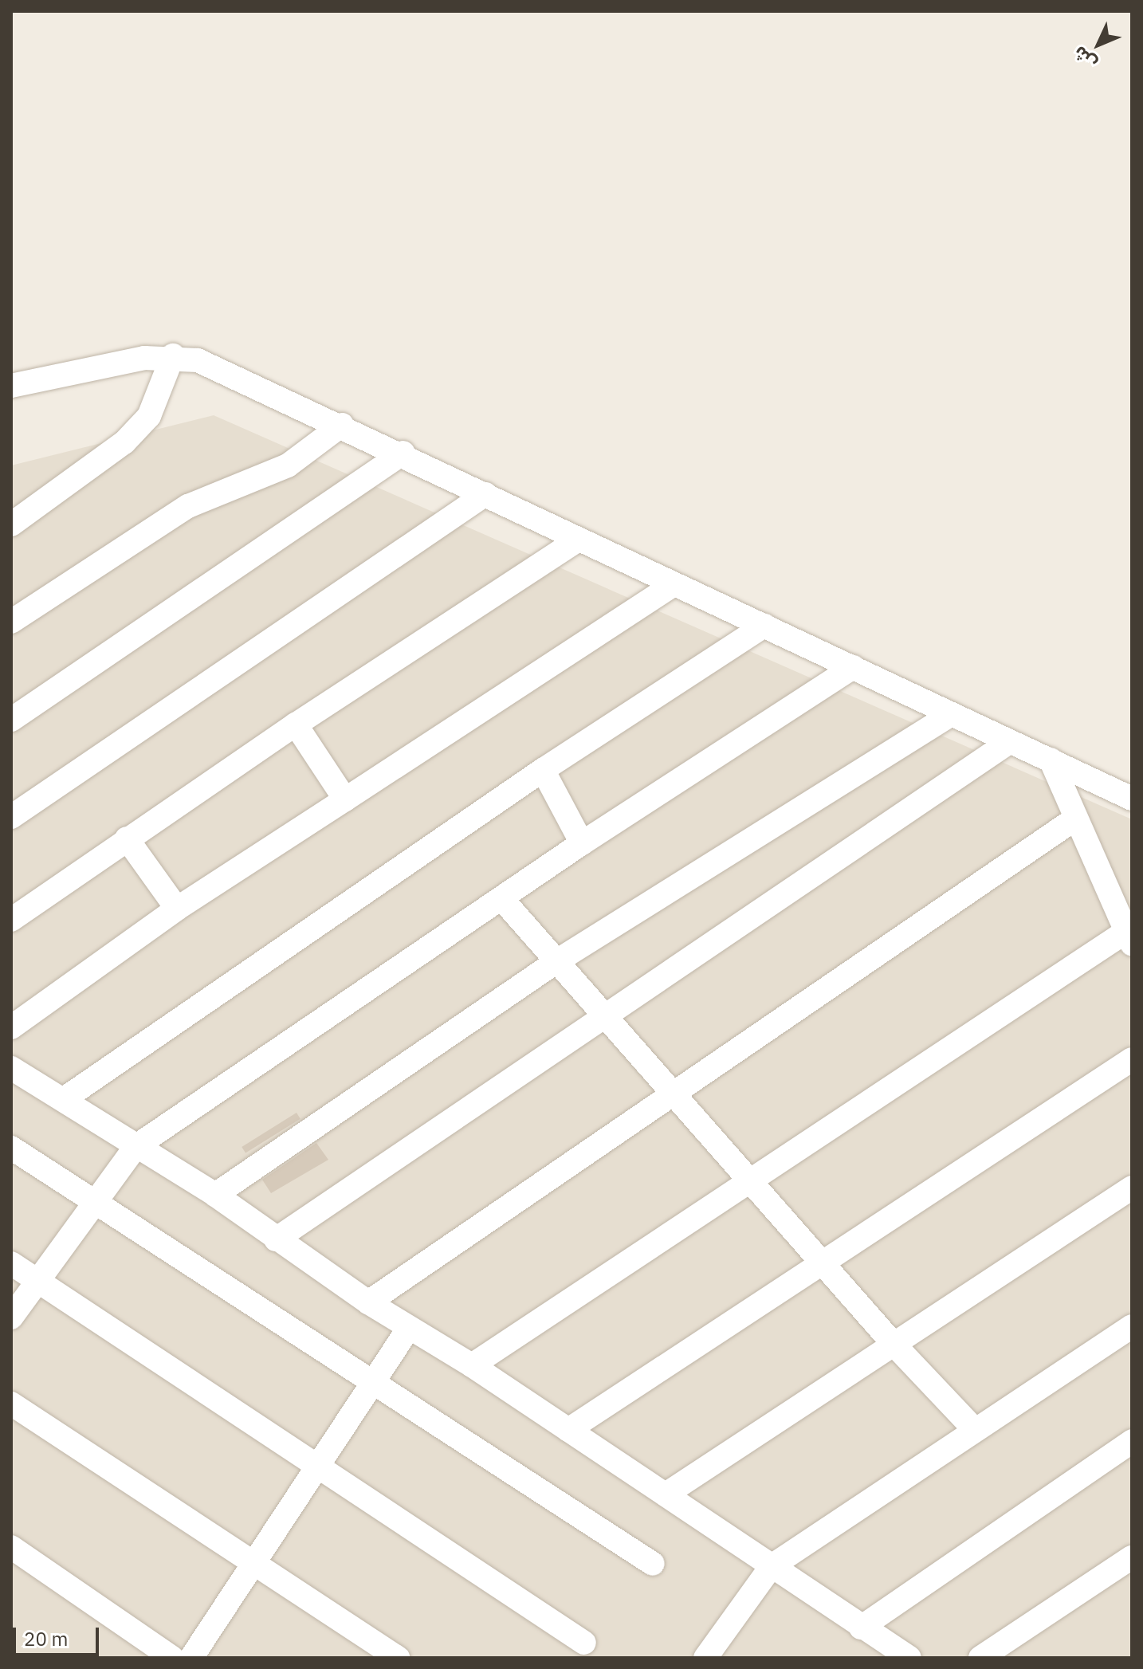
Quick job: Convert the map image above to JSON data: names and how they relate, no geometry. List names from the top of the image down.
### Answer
{
  "scale_bar": "20 m",
  "north": "bottom left"
}
